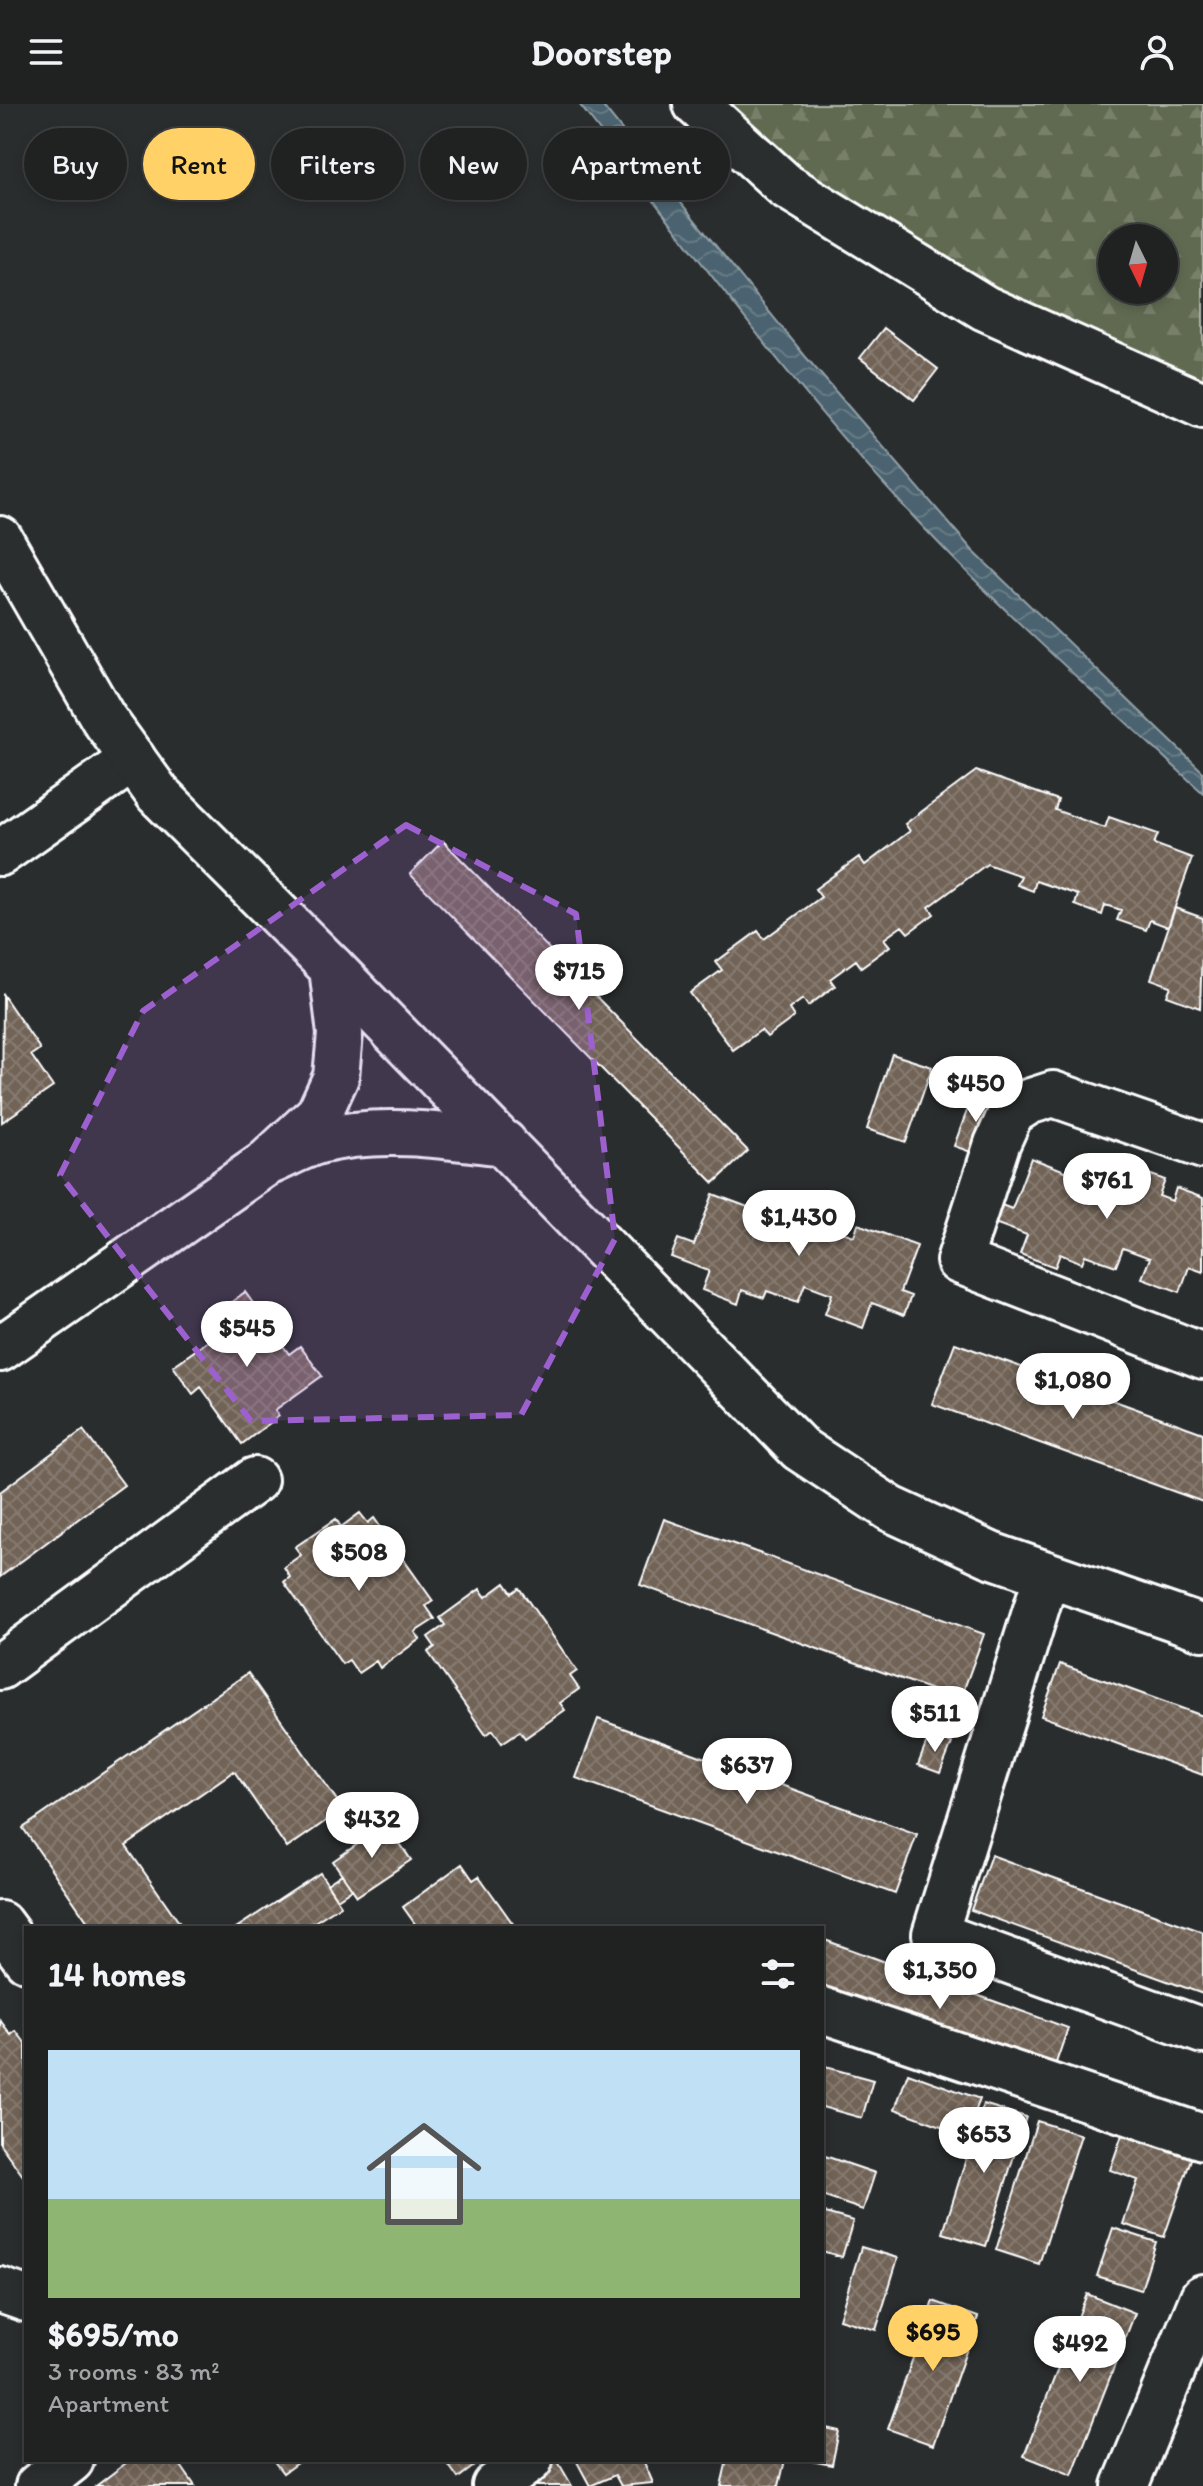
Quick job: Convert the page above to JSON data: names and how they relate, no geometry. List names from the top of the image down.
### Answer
{
  "north": "bottom",
  "page": {
    "header": "Doorstep",
    "chip": [
      "Buy",
      "Rent",
      "Filters",
      "New",
      "Apartment"
    ],
    "price": [
      "$715",
      "$450",
      "$761",
      "$1,430",
      "$545",
      "$1,080",
      "$508",
      "$511",
      "$637",
      "$432",
      "$1,350",
      "$653",
      "$695",
      "$492"
    ],
    "heading": "14 homes",
    "list": [
      {
        "name": "$695/mo",
        "note": "3 rooms · 83 m² · Apartment"
      }
    ]
  }
}
